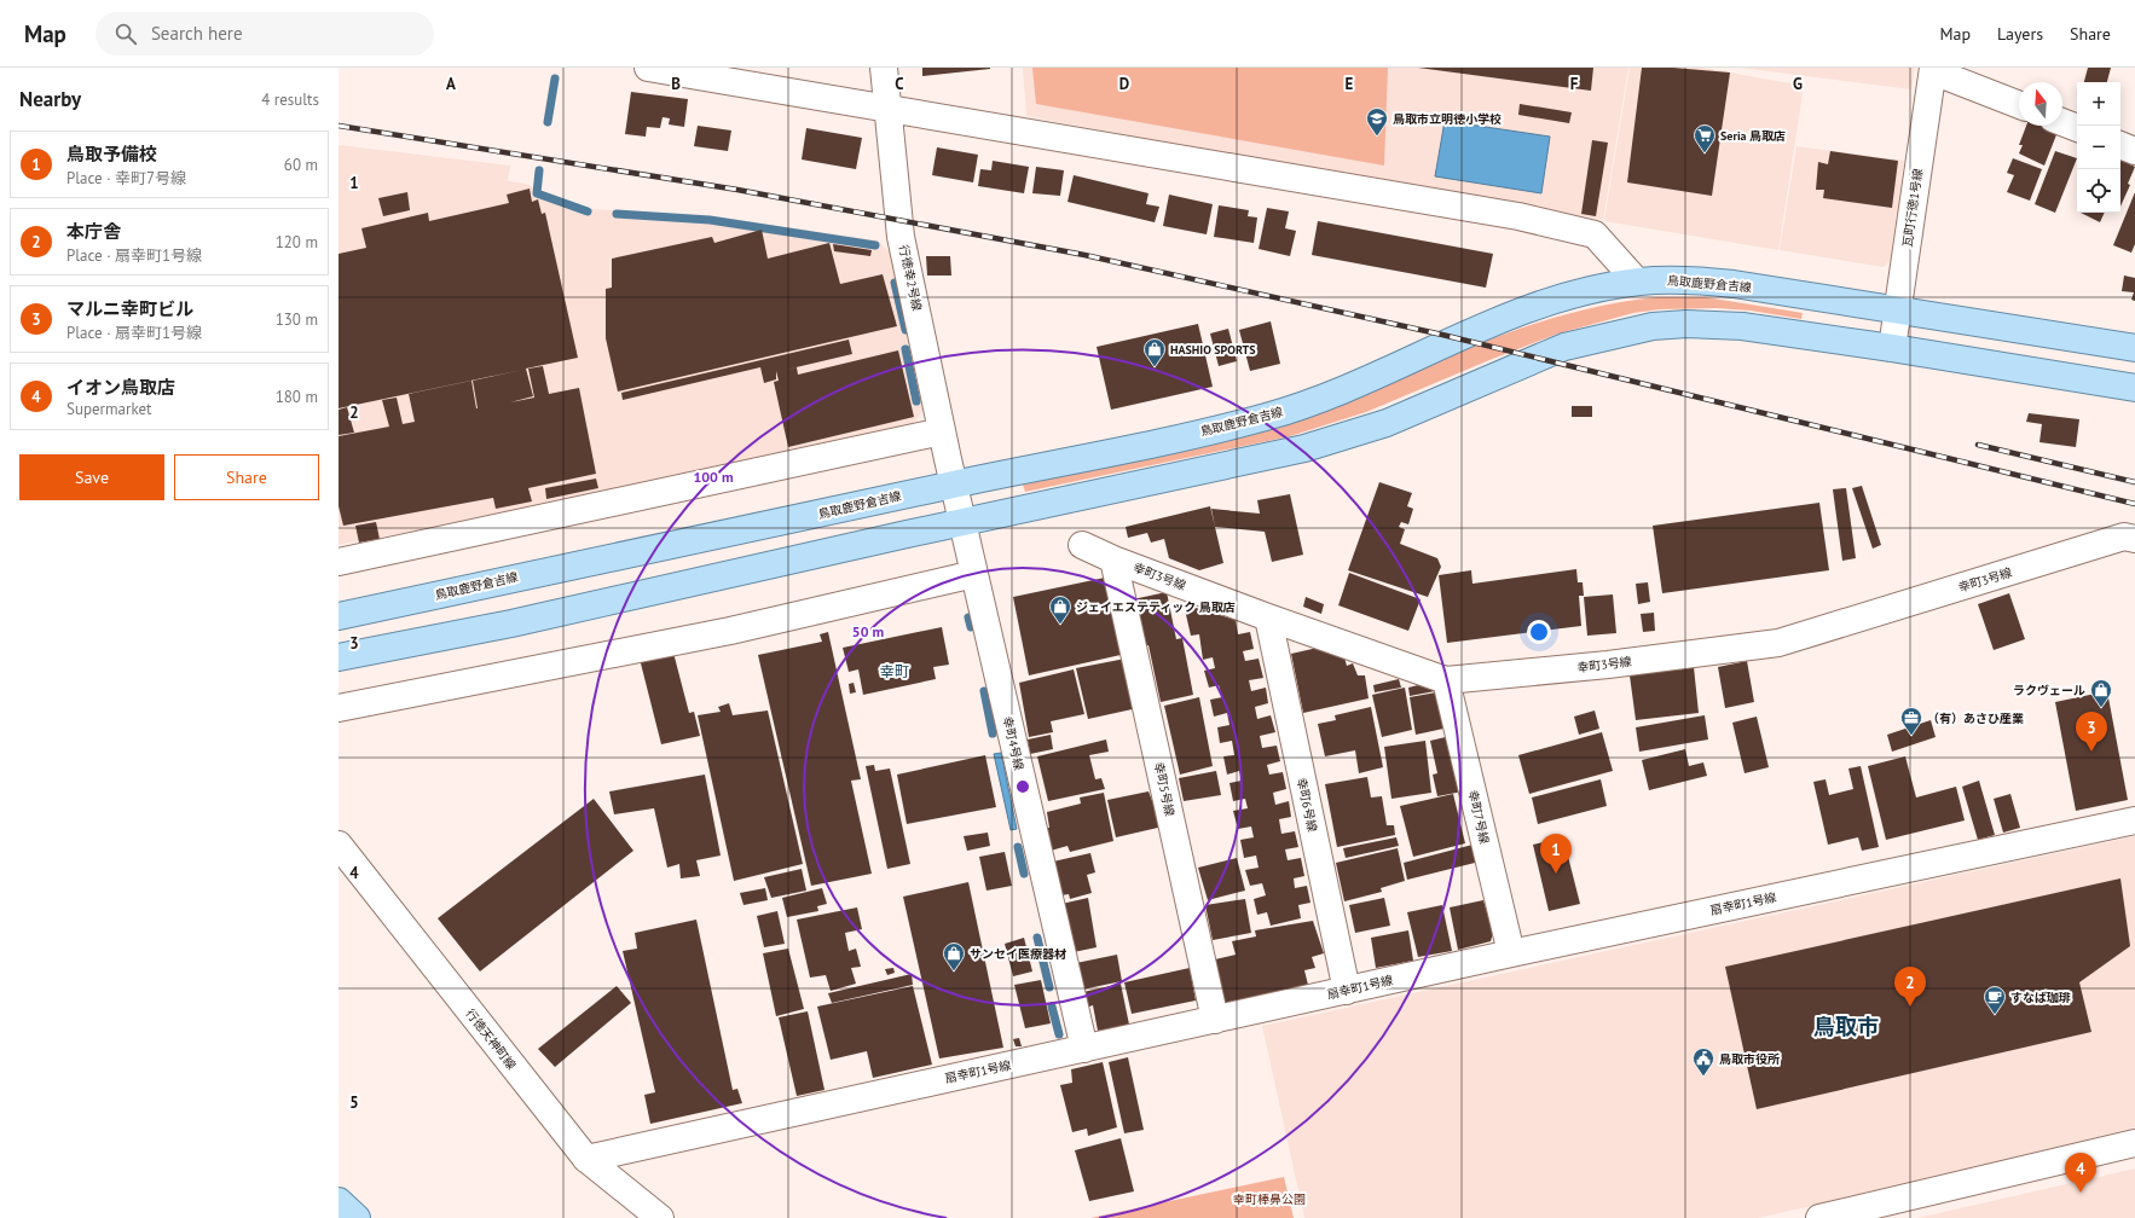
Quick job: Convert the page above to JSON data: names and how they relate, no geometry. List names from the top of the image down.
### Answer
{
  "streets": {
    "main road": ["鳥取鹿野倉吉線"],
    "street": [
      "瓦町行徳1号線",
      "行徳幸2号線",
      "幸町3号線",
      "幸町4号線",
      "幸町5号線",
      "幸町6号線",
      "幸町7号線",
      "扇幸町1号線",
      "行徳天神町線"
    ]
  },
  "crossings": [
    ["瓦町行徳1号線", "鳥取鹿野倉吉線"],
    ["行徳幸2号線", "鳥取鹿野倉吉線"],
    ["行徳幸2号線", "幸町4号線"],
    ["幸町3号線", "幸町5号線"],
    ["幸町3号線", "幸町6号線"],
    ["幸町3号線", "幸町7号線"],
    ["幸町4号線", "扇幸町1号線"],
    ["幸町5号線", "扇幸町1号線"],
    ["幸町6号線", "扇幸町1号線"],
    ["幸町7号線", "扇幸町1号線"],
    ["扇幸町1号線", "行徳天神町線"]
  ],
  "districts": ["幸町", "鳥取市"],
  "parks": ["幸町棒鼻公園"],
  "places": {
    "school or university": ["鳥取市立明徳小学校"],
    "supermarket": ["Seria 鳥取店"],
    "shop": [
      "HASHIO SPORTS",
      "ジェイエステティック 鳥取店",
      "ラクヴェール",
      "サンセイ医療器材"
    ],
    "office": ["（有）あさひ産業"],
    "cafe": ["すなば珈琲"],
    "public building": ["鳥取市役所"]
  },
  "north": "top",
  "page": {
    "header": "Map",
    "search": "Search here",
    "nav": ["Map", "Layers", "Share"],
    "heading": ["Nearby", "4 results"],
    "map_buttons": ["+", "−"],
    "list": [
      {
        "mark": "1",
        "name": "鳥取予備校",
        "note": "Place · 幸町7号線",
        "value": "60 m"
      },
      {
        "mark": "2",
        "name": "本庁舎",
        "note": "Place · 扇幸町1号線",
        "value": "120 m"
      },
      {
        "mark": "3",
        "name": "マルニ幸町ビル",
        "note": "Place · 扇幸町1号線",
        "value": "130 m"
      },
      {
        "mark": "4",
        "name": "イオン鳥取店",
        "note": "Supermarket",
        "value": "180 m"
      }
    ],
    "buttons": ["Save", "Share"],
    "pins": [
      "3",
      "1",
      "2",
      "4"
    ]
  },
  "grid": {
    "columns": [
      "A",
      "B",
      "C",
      "D",
      "E",
      "F",
      "G"
    ],
    "rows": [
      "1",
      "2",
      "3",
      "4",
      "5"
    ]
  },
  "rings": ["100 m", "50 m"]
}
